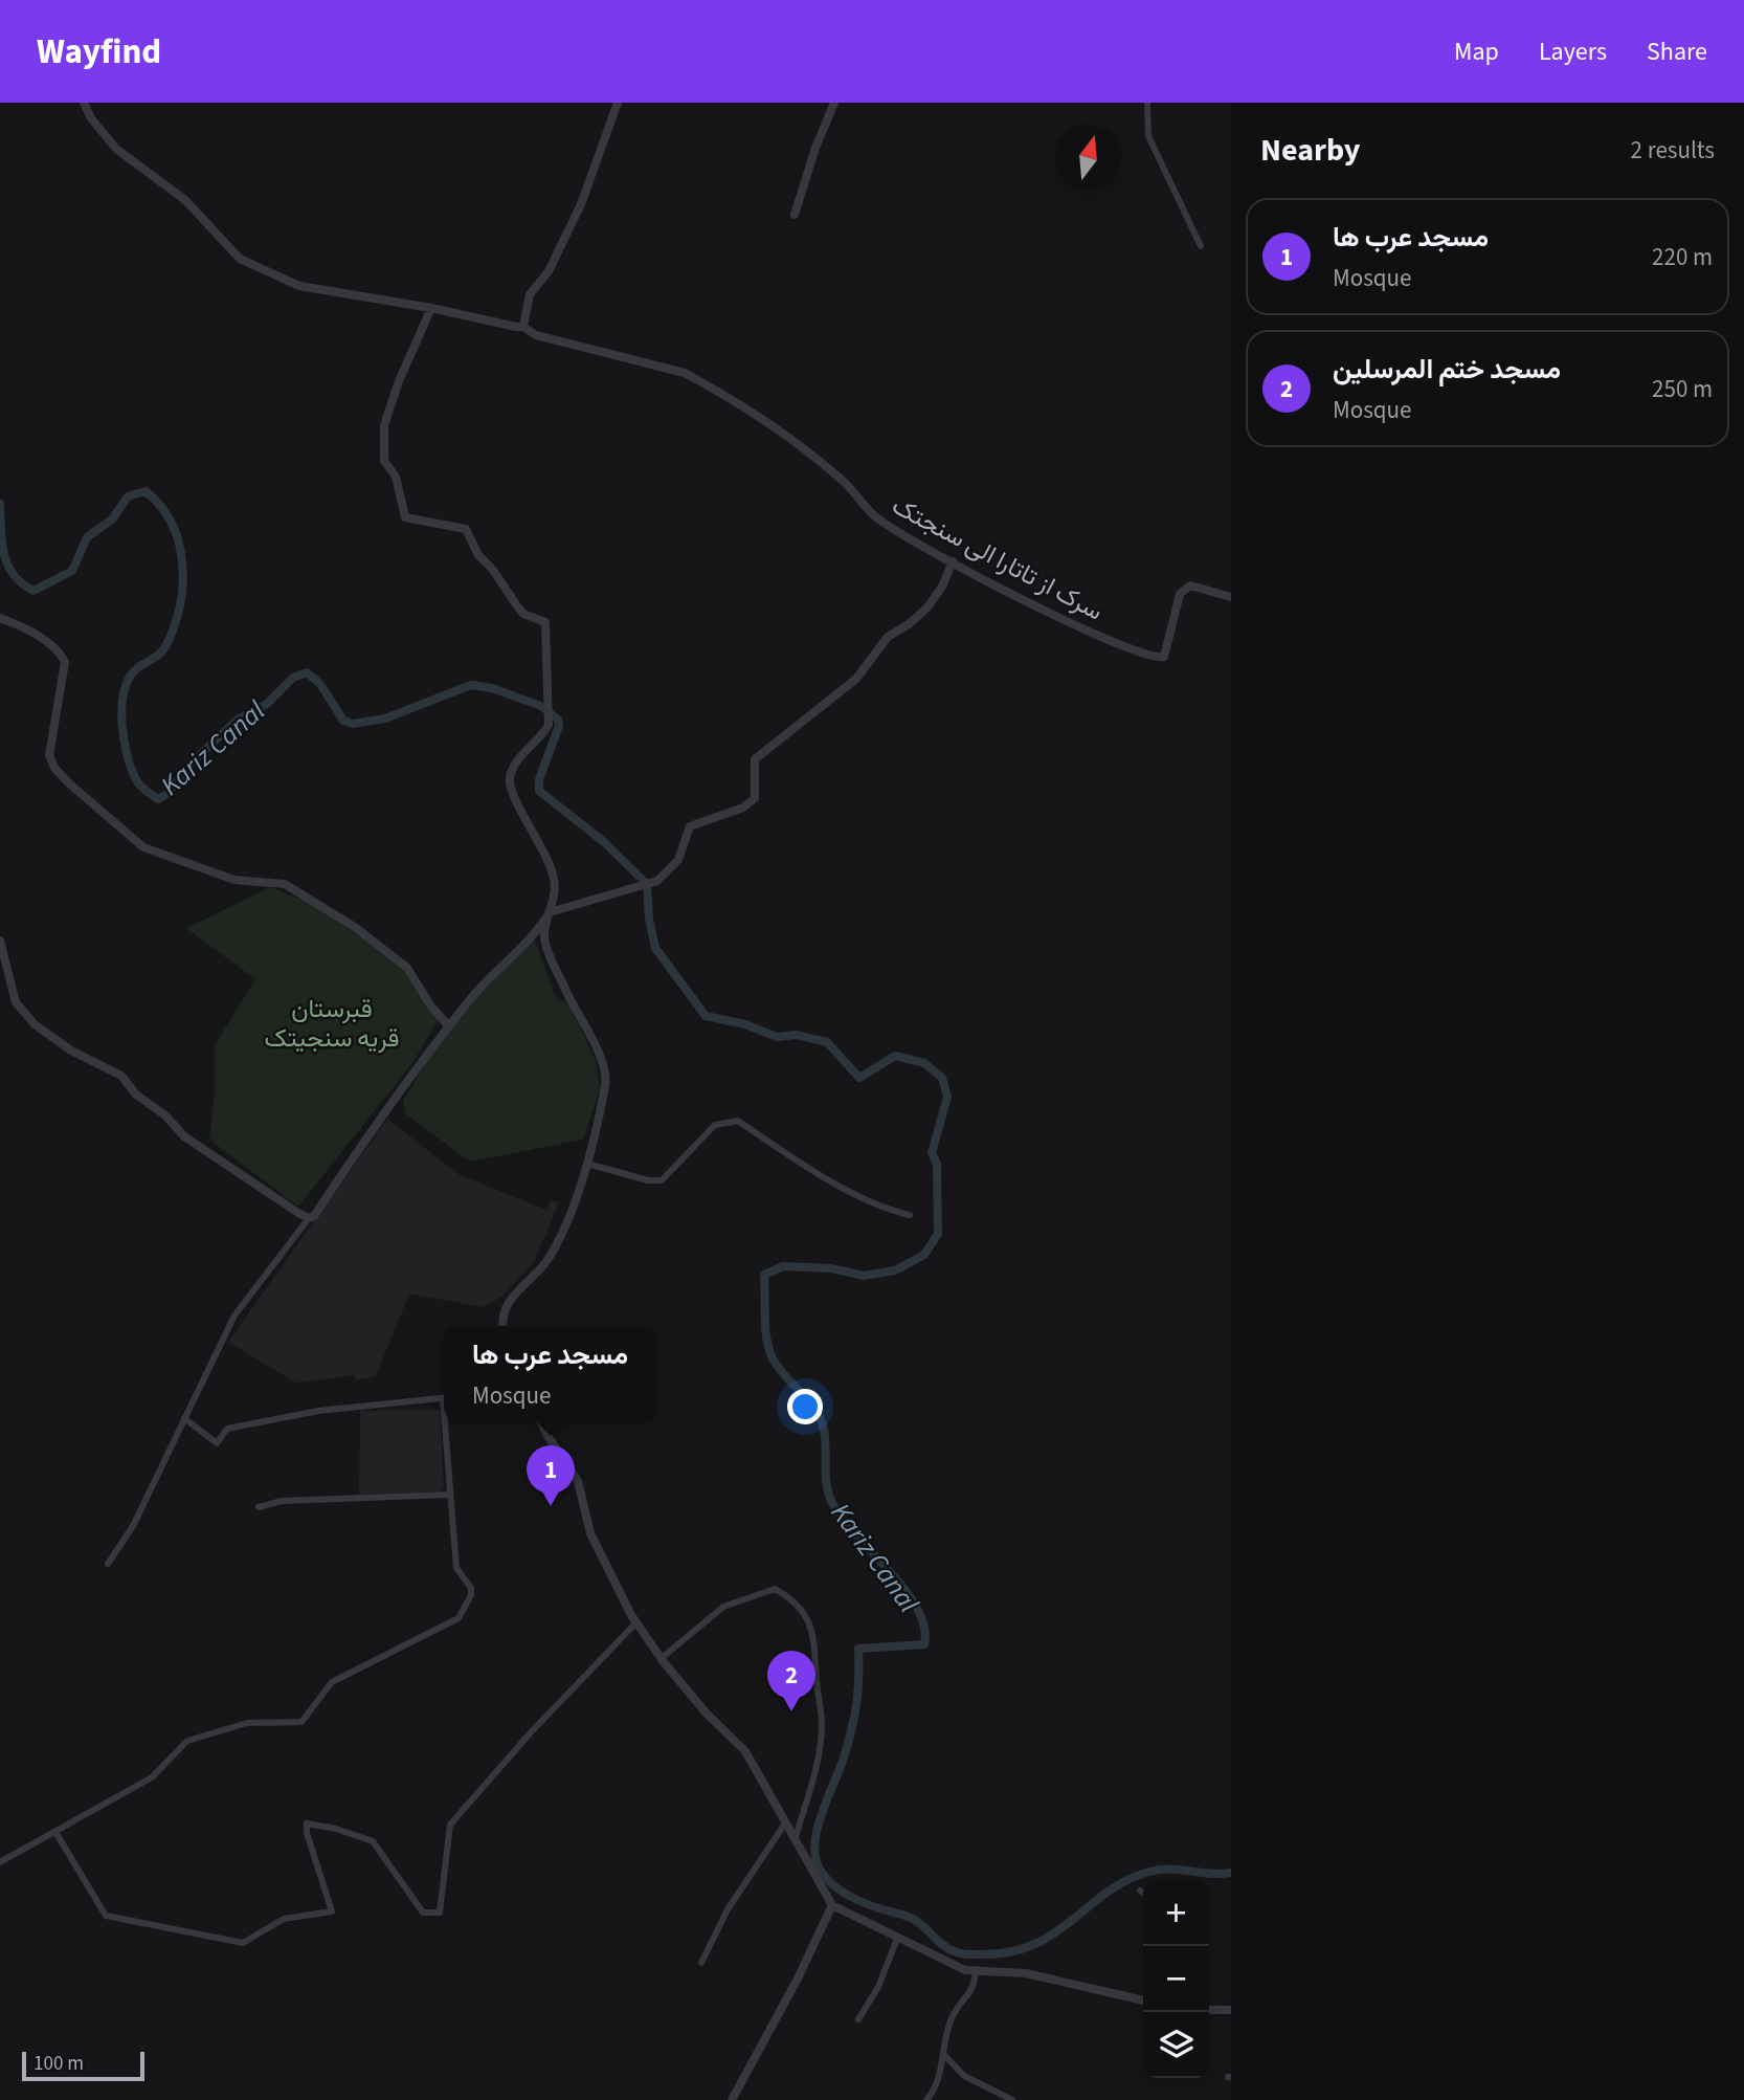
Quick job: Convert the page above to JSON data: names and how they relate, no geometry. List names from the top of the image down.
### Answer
{
  "streets": {
    "street": ["سرک از تاتارا الی سنجتک"]
  },
  "water": ["Kariz Canal"],
  "parks": ["قبرستان قریه سنجیتک"],
  "scale_bar": "100 m",
  "north": "top",
  "page": {
    "header": "Wayfind",
    "nav": ["Map", "Layers", "Share"],
    "heading": ["Nearby", "2 results"],
    "list": [
      {
        "mark": "1",
        "name": "مسجد عرب ها",
        "note": "Mosque",
        "value": "220 m"
      },
      {
        "mark": "2",
        "name": "مسجد ختم المرسلین",
        "note": "Mosque",
        "value": "250 m"
      }
    ],
    "popup": ["مسجد عرب ها", "Mosque"],
    "pins": ["1", "2"],
    "map_buttons": ["+", "−"],
    "scale": "100 m"
  }
}
